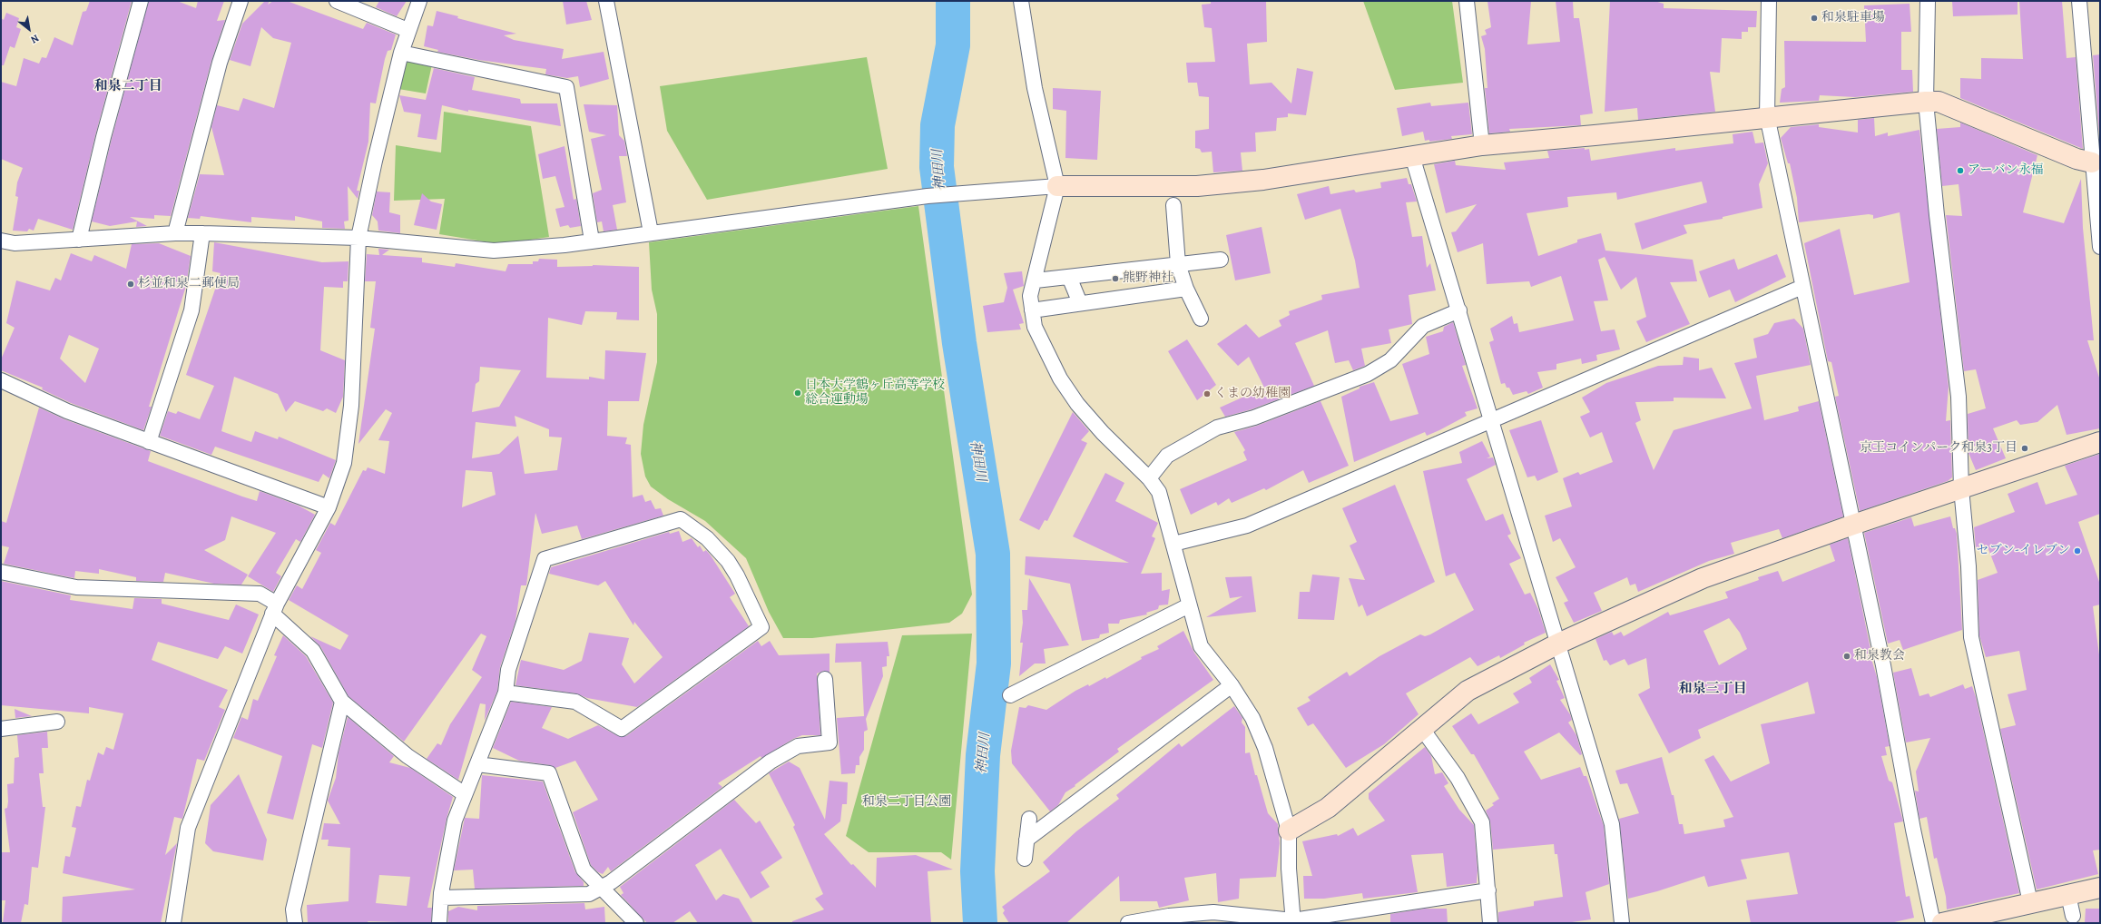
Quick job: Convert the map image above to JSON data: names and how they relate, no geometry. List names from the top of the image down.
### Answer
{
  "districts": ["和泉二丁目", "和泉三丁目"],
  "water": ["神田川"],
  "parks": ["和泉二丁目公園"],
  "places": [
    "和泉駐車場",
    "アーバン永福",
    "熊野神社",
    "杉並和泉二郵便局",
    "日本大学鶴ヶ丘高等学校 総合運動場",
    "くまの幼稚園",
    "京王コインパーク和泉3丁目",
    "セブン-イレブン",
    "和泉教会"
  ],
  "north": "bottom right"
}
